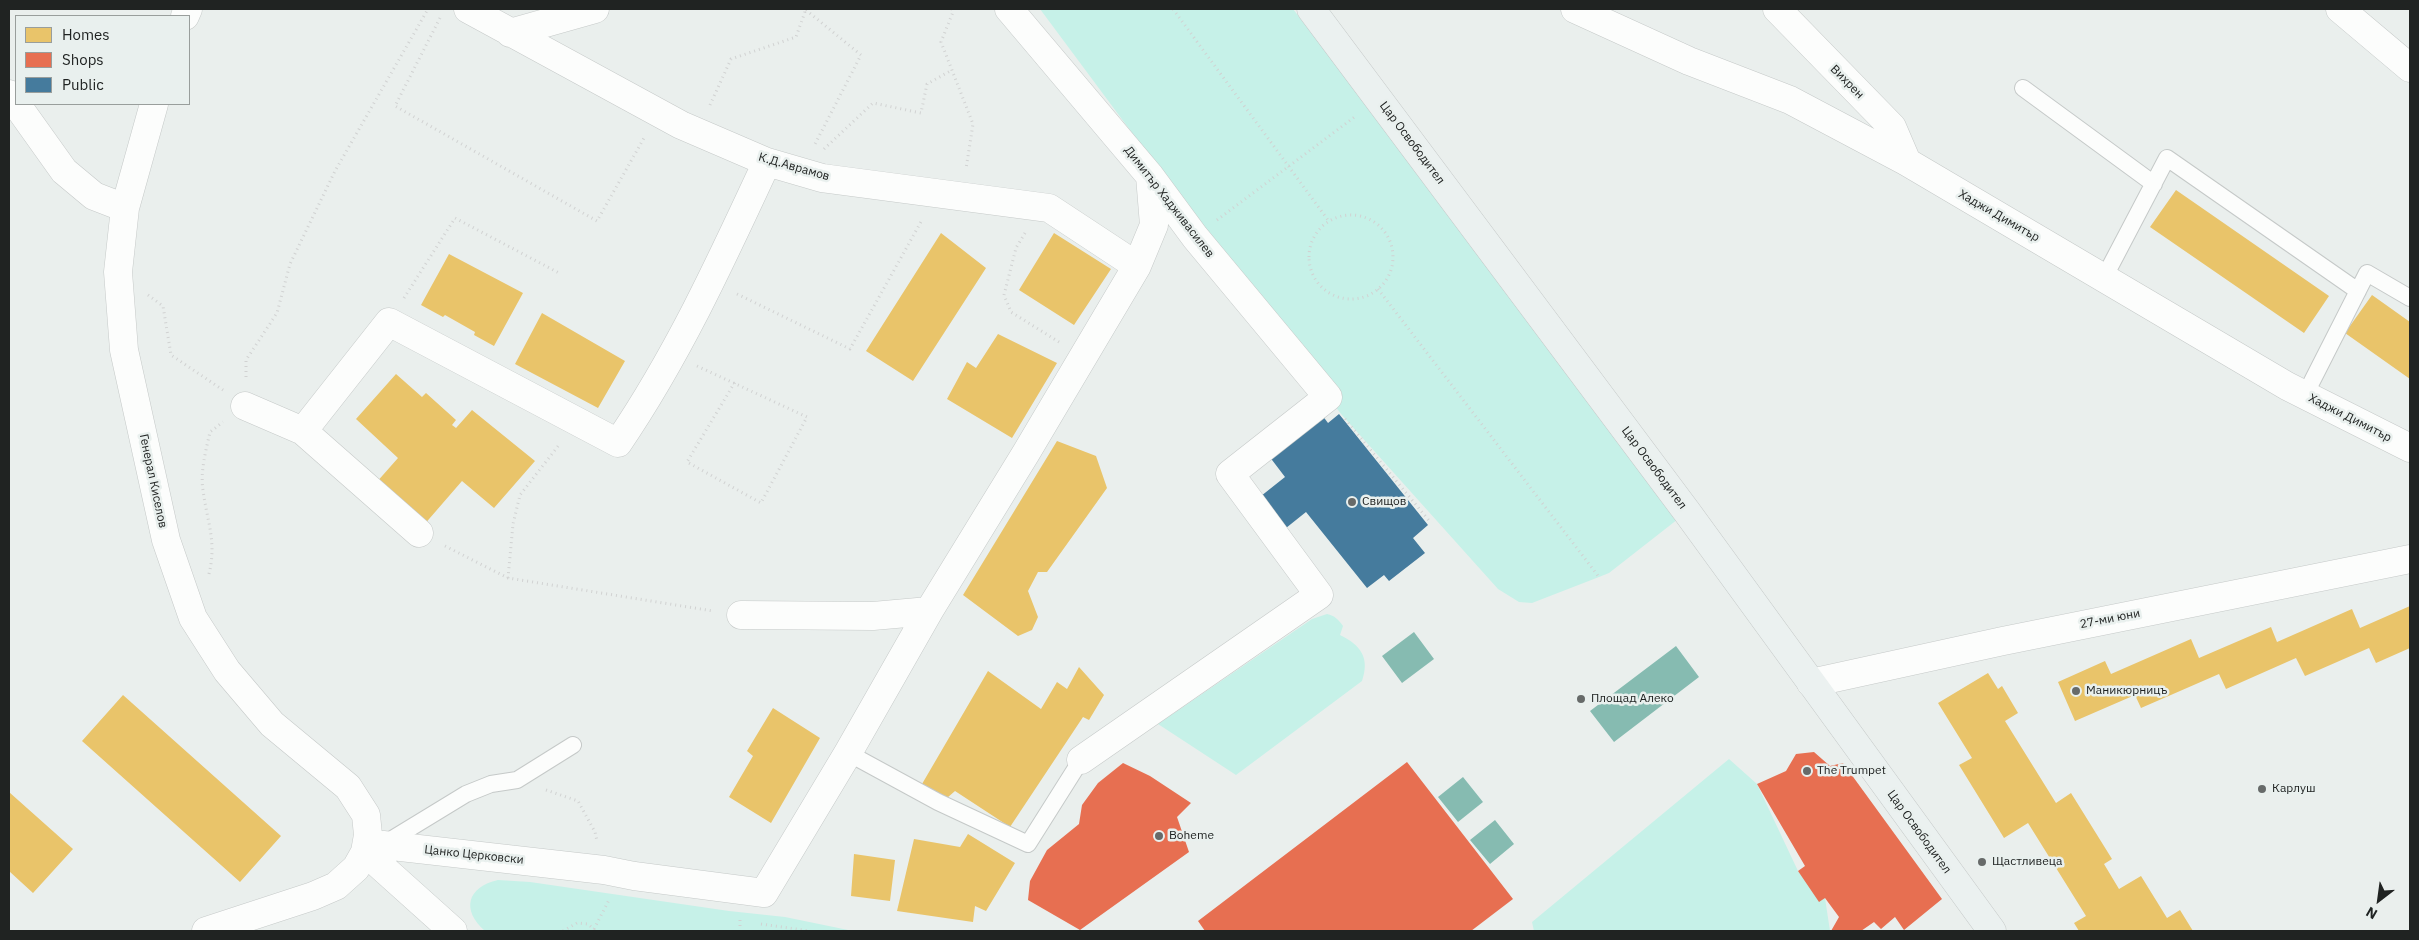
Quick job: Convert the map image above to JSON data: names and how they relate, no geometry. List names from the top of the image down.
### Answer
{
  "streets": {
    "street": [
      "Вихрен",
      "Цар Освободител",
      "К.Д.Аврамов",
      "Димитър Хадживасилев",
      "Хаджи Димитър",
      "Генерал Киселов",
      "27-ми юни",
      "Цанко Церковски"
    ]
  },
  "crossings": [
    ["Вихрен", "Хаджи Димитър"],
    ["Цар Освободител", "27-ми юни"],
    ["Генерал Киселов", "Цанко Церковски"]
  ],
  "places": [
    "Свищов",
    "Маникюрницъ",
    "Площад Алеко",
    "The Trumpet",
    "Карлуш",
    "Boheme",
    "Щастливеца"
  ],
  "legend": ["Homes", "Shops", "Public"],
  "north": "bottom left"
}
